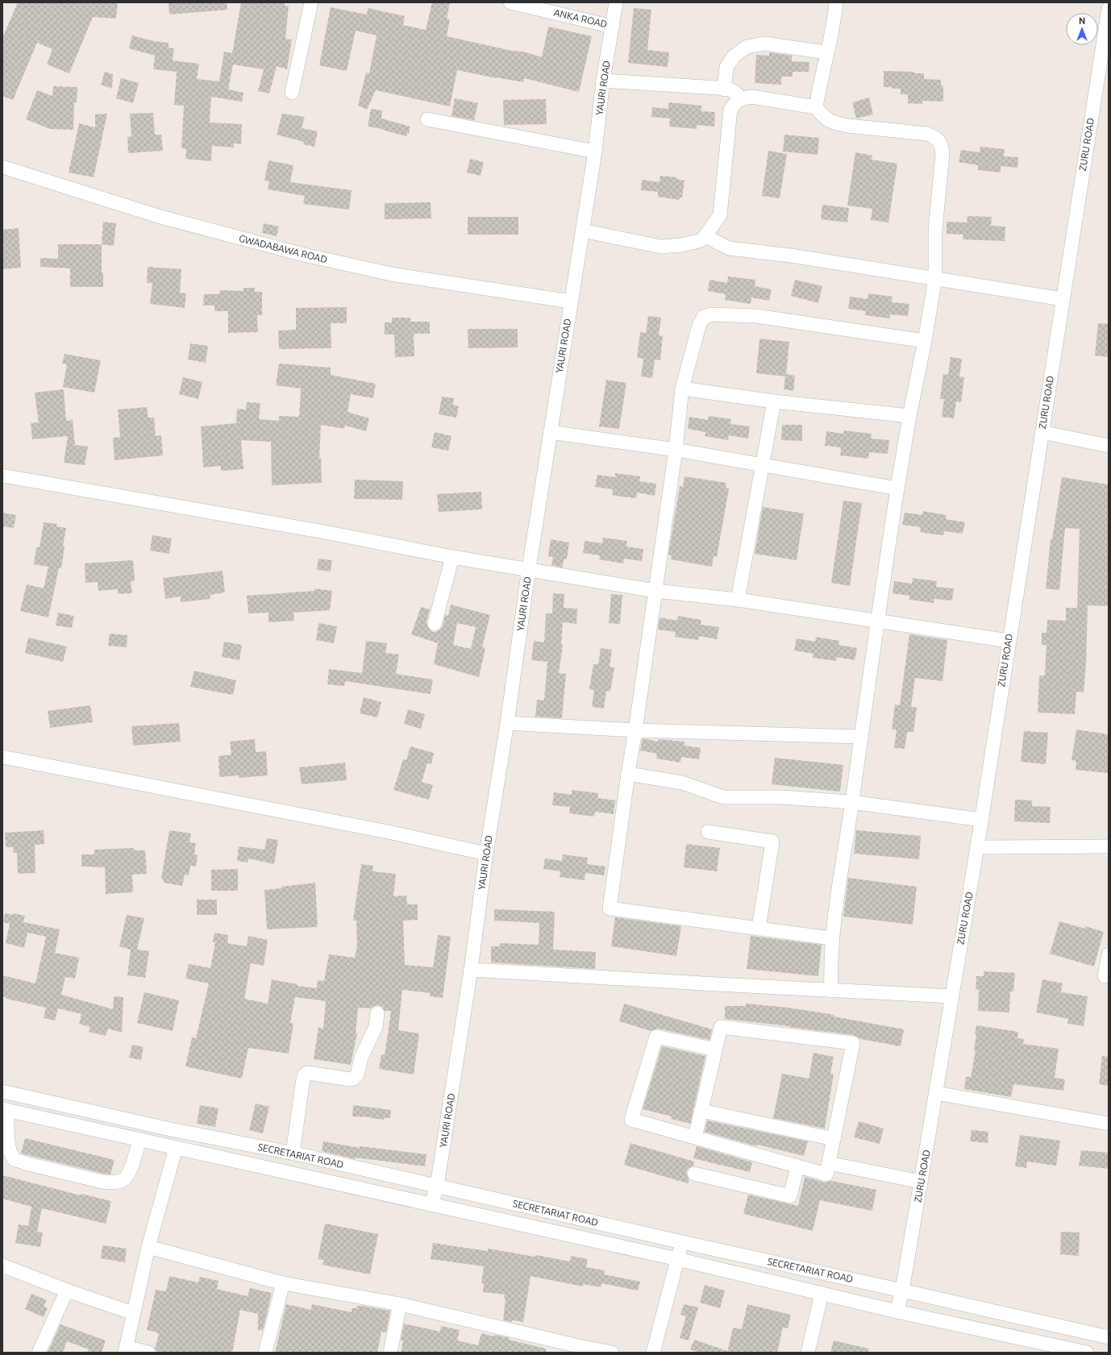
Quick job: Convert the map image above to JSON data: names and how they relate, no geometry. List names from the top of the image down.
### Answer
{
  "streets": {
    "street": [
      "ANKA ROAD",
      "YAURI ROAD",
      "ZURU ROAD",
      "GWADABAWA ROAD",
      "SECRETARIAT ROAD"
    ]
  },
  "crossings": [
    ["ANKA ROAD", "YAURI ROAD"],
    ["YAURI ROAD", "GWADABAWA ROAD"],
    ["YAURI ROAD", "SECRETARIAT ROAD"],
    ["ZURU ROAD", "SECRETARIAT ROAD"]
  ],
  "north": "top"
}
